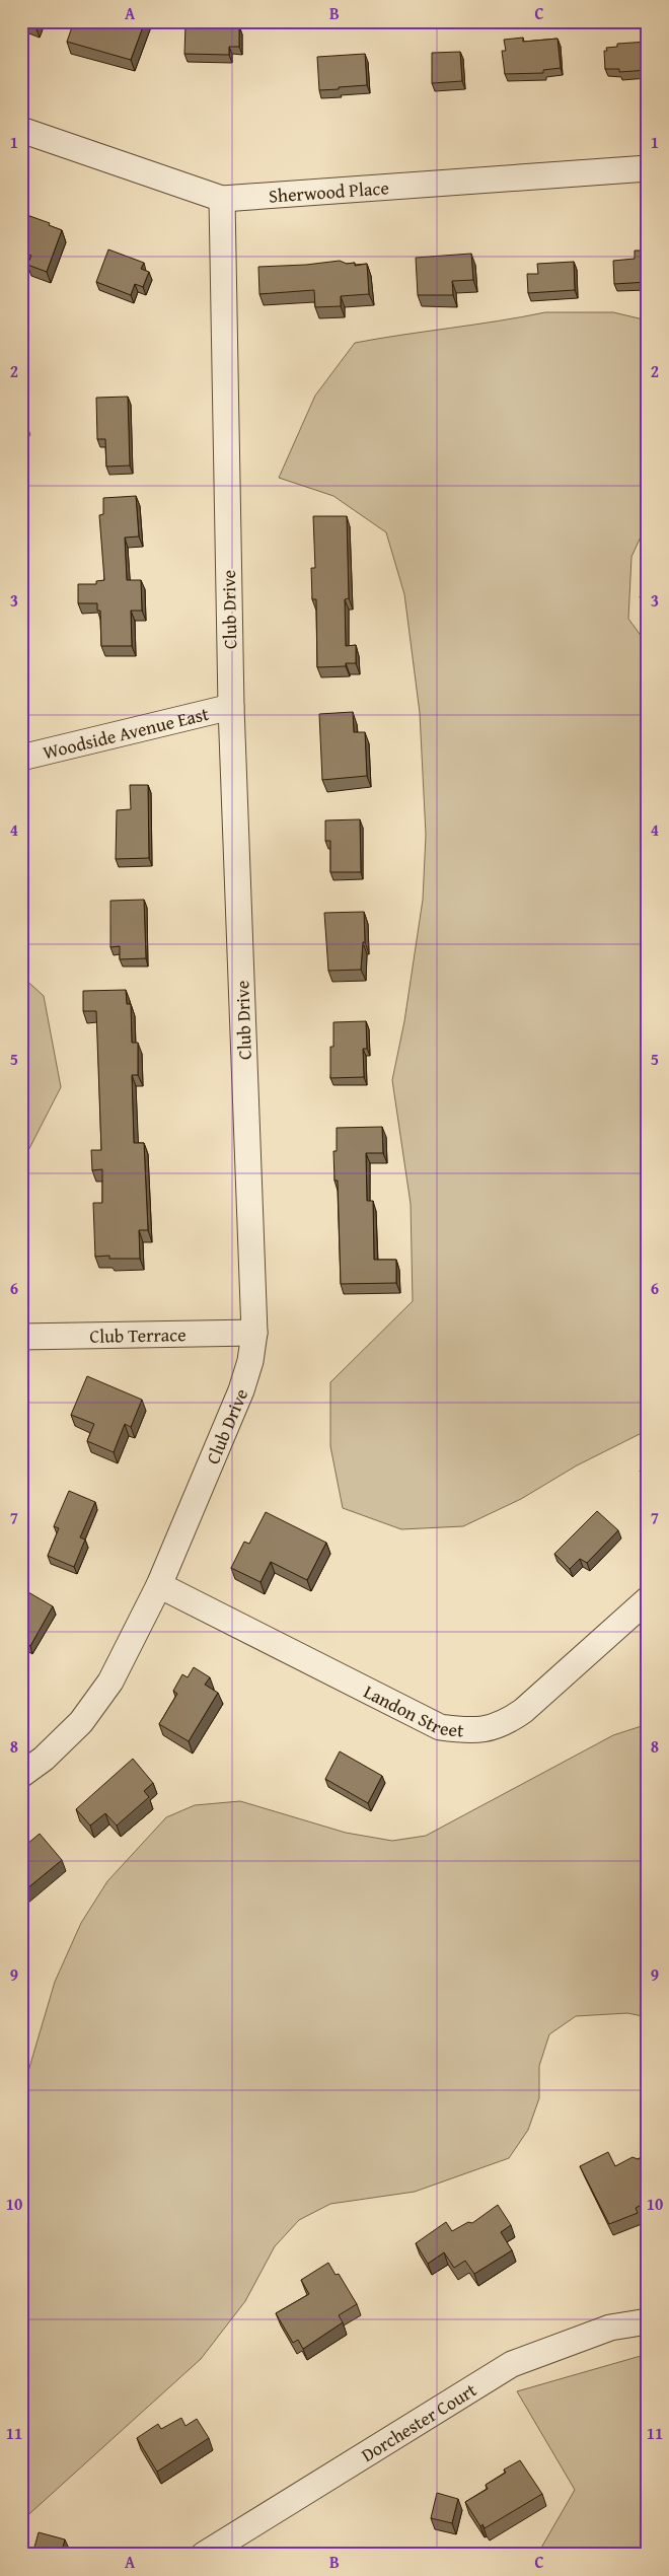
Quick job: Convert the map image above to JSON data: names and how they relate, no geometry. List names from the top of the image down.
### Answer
{
  "streets": {
    "street": [
      "Sherwood Place",
      "Club Drive",
      "Woodside Avenue East",
      "Club Terrace",
      "Landon Street",
      "Dorchester Court"
    ]
  },
  "crossings": [
    ["Sherwood Place", "Club Drive"],
    ["Club Drive", "Woodside Avenue East"],
    ["Club Drive", "Club Terrace"],
    ["Club Drive", "Landon Street"]
  ],
  "grid": {
    "columns": ["A", "B", "C"],
    "rows": [
      "1",
      "2",
      "3",
      "4",
      "5",
      "6",
      "7",
      "8",
      "9",
      "10",
      "11"
    ]
  }
}
